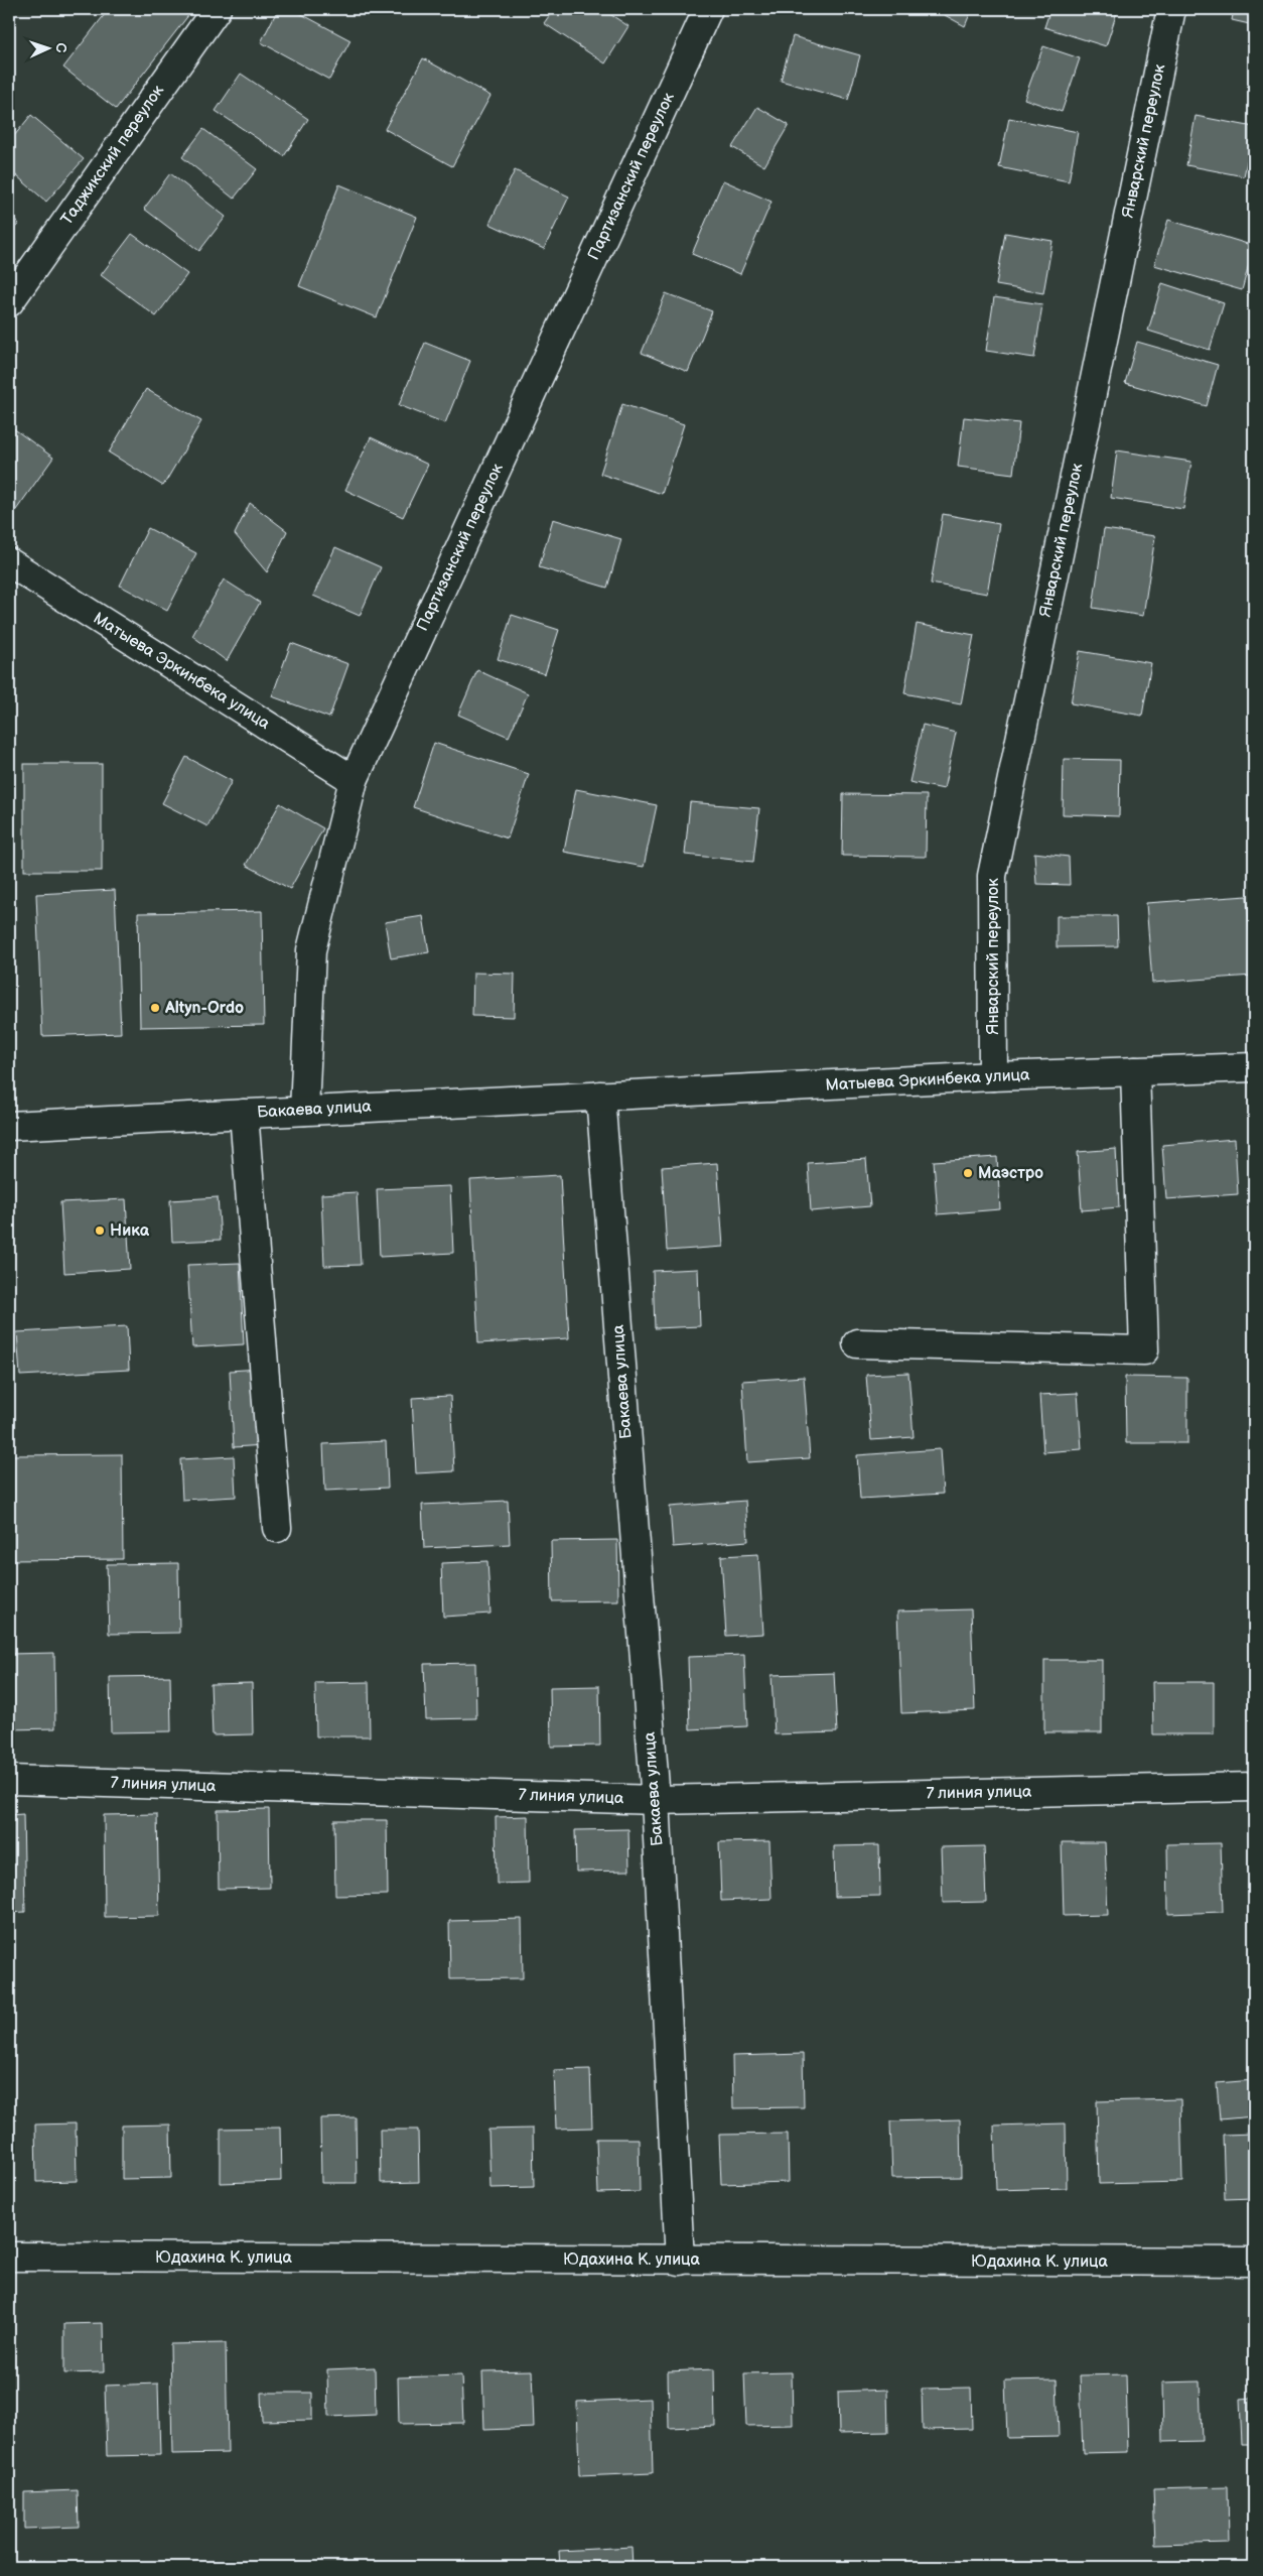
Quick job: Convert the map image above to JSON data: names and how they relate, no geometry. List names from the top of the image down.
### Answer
{
  "streets": {
    "street": [
      "Январский переулок",
      "Таджикский переулок",
      "Партизанский переулок",
      "Матыева Эркинбека улица",
      "Бакаева улица",
      "7 линия улица",
      "Юдахина К. улица"
    ]
  },
  "crossings": [
    ["Январский переулок", "Матыева Эркинбека улица"],
    ["Партизанский переулок", "Матыева Эркинбека улица"],
    ["Партизанский переулок", "Бакаева улица"],
    ["Матыева Эркинбека улица", "Бакаева улица"],
    ["Бакаева улица", "7 линия улица"],
    ["Бакаева улица", "Юдахина К. улица"]
  ],
  "places": ["Altyn-Ordo", "Маэстро", "Ника"],
  "north": "right"
}
